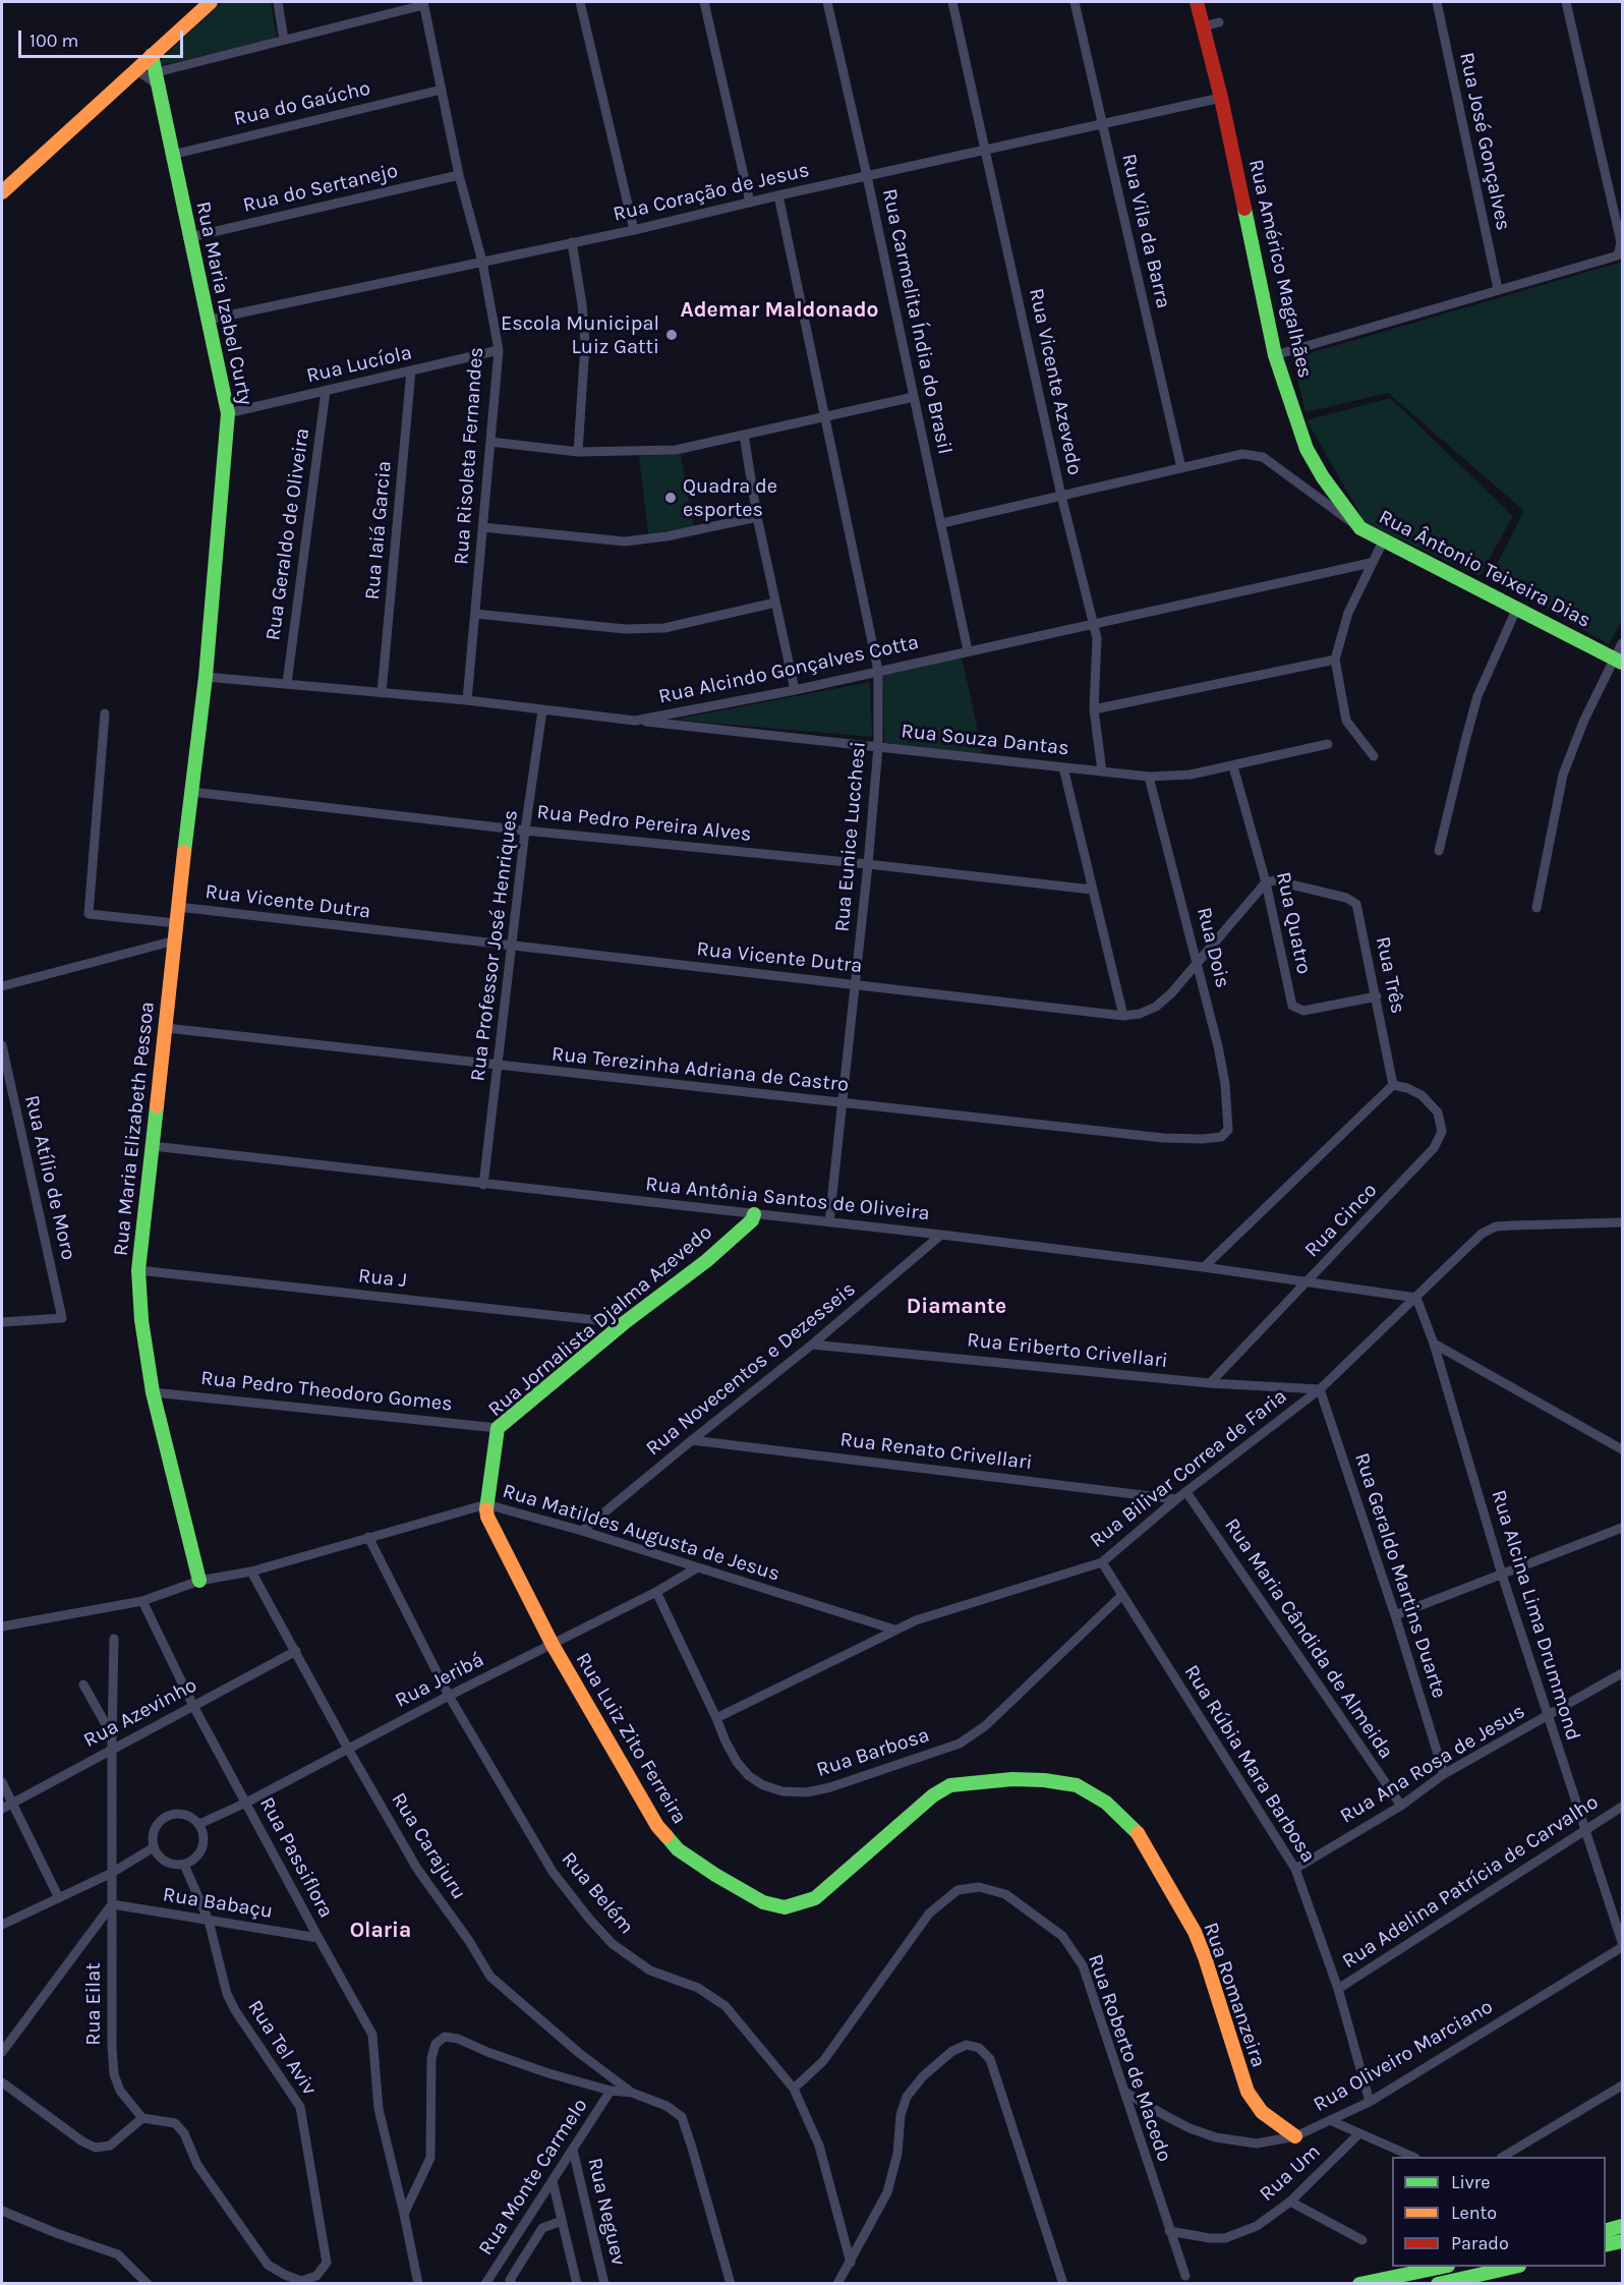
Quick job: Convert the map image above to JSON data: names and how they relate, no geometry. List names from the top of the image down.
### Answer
{
  "streets": {
    "street": [
      "Rua do Gaúcho",
      "Rua José Gonçalves",
      "Rua do Sertanejo",
      "Rua Coração de Jesus",
      "Rua Vila da Barra",
      "Rua Américo Magalhães",
      "Rua Maria Izabel Curty",
      "Rua Carmelita Índia do Brasil",
      "Rua Lucíola",
      "Rua Vicente Azevedo",
      "Rua Risoleta Fernandes",
      "Rua Iaiá Garcia",
      "Rua Geraldo de Oliveira",
      "Rua Ântonio Teixeira Dias",
      "Rua Alcindo Gonçalves Cotta",
      "Rua Souza Dantas",
      "Rua Pedro Pereira Alves",
      "Rua Eunice Lucchesi",
      "Rua Vicente Dutra",
      "Rua Quatro",
      "Rua Professor José Henriques",
      "Rua Dois",
      "Rua Três",
      "Rua Terezinha Adriana de Castro",
      "Rua Maria Elizabeth Pessoa",
      "Rua Atílio de Moro",
      "Rua Antônia Santos de Oliveira",
      "Rua Cinco",
      "Rua J",
      "Rua Jornalista Djalma Azevedo",
      "Rua Eriberto Crivellari",
      "Rua Novecentos e Dezesseis",
      "Rua Pedro Theodoro Gomes",
      "Rua Renato Crivellari",
      "Rua Bilivar Correa de Faria",
      "Rua Matildes Augusta de Jesus",
      "Rua Geraldo Martins Duarte",
      "Rua Alcina Lima Drummond",
      "Rua Maria Cândida de Almeida",
      "Rua Jeribá",
      "Rua Azevinho",
      "Rua Luiz Zito Ferreira",
      "Rua Barbosa",
      "Rua Rúbia Mara Barbosa",
      "Rua Ana Rosa de Jesus",
      "Rua Carajuru",
      "Rua Passiflora",
      "Rua Adelina Patrícia de Carvalho",
      "Rua Belém",
      "Rua Babaçu",
      "Rua Romanzeira",
      "Rua Eilat",
      "Rua Tel Aviv",
      "Rua Oliveiro Marciano",
      "Rua Roberto de Macedo",
      "Rua Um",
      "Rua Monte Carmelo",
      "Rua Neguev"
    ]
  },
  "crossings": [
    ["Rua do Gaúcho", "Rua Maria Izabel Curty"],
    ["Rua do Gaúcho", "Rua Risoleta Fernandes"],
    ["Rua do Sertanejo", "Rua Maria Izabel Curty"],
    ["Rua do Sertanejo", "Rua Risoleta Fernandes"],
    ["Rua Coração de Jesus", "Rua Vila da Barra"],
    ["Rua Coração de Jesus", "Rua Américo Magalhães"],
    ["Rua Coração de Jesus", "Rua Maria Izabel Curty"],
    ["Rua Coração de Jesus", "Rua Carmelita Índia do Brasil"],
    ["Rua Coração de Jesus", "Rua Vicente Azevedo"],
    ["Rua Coração de Jesus", "Rua Risoleta Fernandes"],
    ["Rua Coração de Jesus", "Rua Eunice Lucchesi"],
    ["Rua Américo Magalhães", "Rua Ântonio Teixeira Dias"],
    ["Rua Maria Izabel Curty", "Rua Lucíola"],
    ["Rua Maria Izabel Curty", "Rua Alcindo Gonçalves Cotta"],
    ["Rua Maria Izabel Curty", "Rua Maria Elizabeth Pessoa"],
    ["Rua Carmelita Índia do Brasil", "Rua Alcindo Gonçalves Cotta"],
    ["Rua Lucíola", "Rua Risoleta Fernandes"],
    ["Rua Lucíola", "Rua Iaiá Garcia"],
    ["Rua Lucíola", "Rua Geraldo de Oliveira"],
    ["Rua Vicente Azevedo", "Rua Alcindo Gonçalves Cotta"],
    ["Rua Vicente Azevedo", "Rua Souza Dantas"],
    ["Rua Risoleta Fernandes", "Rua Alcindo Gonçalves Cotta"],
    ["Rua Iaiá Garcia", "Rua Alcindo Gonçalves Cotta"],
    ["Rua Geraldo de Oliveira", "Rua Alcindo Gonçalves Cotta"],
    ["Rua Alcindo Gonçalves Cotta", "Rua Souza Dantas"],
    ["Rua Alcindo Gonçalves Cotta", "Rua Eunice Lucchesi"],
    ["Rua Alcindo Gonçalves Cotta", "Rua Professor José Henriques"],
    ["Rua Alcindo Gonçalves Cotta", "Rua Maria Elizabeth Pessoa"],
    ["Rua Souza Dantas", "Rua Eunice Lucchesi"],
    ["Rua Souza Dantas", "Rua Quatro"],
    ["Rua Souza Dantas", "Rua Dois"],
    ["Rua Pedro Pereira Alves", "Rua Eunice Lucchesi"],
    ["Rua Pedro Pereira Alves", "Rua Professor José Henriques"],
    ["Rua Pedro Pereira Alves", "Rua Maria Elizabeth Pessoa"],
    ["Rua Eunice Lucchesi", "Rua Vicente Dutra"],
    ["Rua Eunice Lucchesi", "Rua Terezinha Adriana de Castro"],
    ["Rua Eunice Lucchesi", "Rua Antônia Santos de Oliveira"],
    ["Rua Vicente Dutra", "Rua Professor José Henriques"],
    ["Rua Vicente Dutra", "Rua Maria Elizabeth Pessoa"],
    ["Rua Quatro", "Rua Três"],
    ["Rua Professor José Henriques", "Rua Terezinha Adriana de Castro"],
    ["Rua Professor José Henriques", "Rua Antônia Santos de Oliveira"],
    ["Rua Dois", "Rua Terezinha Adriana de Castro"],
    ["Rua Três", "Rua Cinco"],
    ["Rua Terezinha Adriana de Castro", "Rua Maria Elizabeth Pessoa"],
    ["Rua Maria Elizabeth Pessoa", "Rua Antônia Santos de Oliveira"],
    ["Rua Maria Elizabeth Pessoa", "Rua J"],
    ["Rua Maria Elizabeth Pessoa", "Rua Pedro Theodoro Gomes"],
    ["Rua Maria Elizabeth Pessoa", "Rua Matildes Augusta de Jesus"],
    ["Rua Antônia Santos de Oliveira", "Rua Cinco"],
    ["Rua Antônia Santos de Oliveira", "Rua Jornalista Djalma Azevedo"],
    ["Rua Antônia Santos de Oliveira", "Rua Novecentos e Dezesseis"],
    ["Rua Antônia Santos de Oliveira", "Rua Bilivar Correa de Faria"],
    ["Rua Antônia Santos de Oliveira", "Rua Alcina Lima Drummond"],
    ["Rua Cinco", "Rua Eriberto Crivellari"],
    ["Rua J", "Rua Jornalista Djalma Azevedo"],
    ["Rua Jornalista Djalma Azevedo", "Rua Pedro Theodoro Gomes"],
    ["Rua Jornalista Djalma Azevedo", "Rua Matildes Augusta de Jesus"],
    ["Rua Jornalista Djalma Azevedo", "Rua Luiz Zito Ferreira"],
    ["Rua Eriberto Crivellari", "Rua Novecentos e Dezesseis"],
    ["Rua Eriberto Crivellari", "Rua Bilivar Correa de Faria"],
    ["Rua Eriberto Crivellari", "Rua Geraldo Martins Duarte"],
    ["Rua Novecentos e Dezesseis", "Rua Renato Crivellari"],
    ["Rua Novecentos e Dezesseis", "Rua Matildes Augusta de Jesus"],
    ["Rua Renato Crivellari", "Rua Bilivar Correa de Faria"],
    ["Rua Bilivar Correa de Faria", "Rua Matildes Augusta de Jesus"],
    ["Rua Bilivar Correa de Faria", "Rua Geraldo Martins Duarte"],
    ["Rua Bilivar Correa de Faria", "Rua Alcina Lima Drummond"],
    ["Rua Bilivar Correa de Faria", "Rua Maria Cândida de Almeida"],
    ["Rua Bilivar Correa de Faria", "Rua Barbosa"],
    ["Rua Bilivar Correa de Faria", "Rua Rúbia Mara Barbosa"],
    ["Rua Matildes Augusta de Jesus", "Rua Jeribá"],
    ["Rua Matildes Augusta de Jesus", "Rua Luiz Zito Ferreira"],
    ["Rua Matildes Augusta de Jesus", "Rua Carajuru"],
    ["Rua Matildes Augusta de Jesus", "Rua Passiflora"],
    ["Rua Matildes Augusta de Jesus", "Rua Belém"],
    ["Rua Geraldo Martins Duarte", "Rua Ana Rosa de Jesus"],
    ["Rua Alcina Lima Drummond", "Rua Ana Rosa de Jesus"],
    ["Rua Alcina Lima Drummond", "Rua Adelina Patrícia de Carvalho"],
    ["Rua Maria Cândida de Almeida", "Rua Ana Rosa de Jesus"],
    ["Rua Jeribá", "Rua Luiz Zito Ferreira"],
    ["Rua Jeribá", "Rua Barbosa"],
    ["Rua Jeribá", "Rua Carajuru"],
    ["Rua Jeribá", "Rua Passiflora"],
    ["Rua Jeribá", "Rua Belém"],
    ["Rua Jeribá", "Rua Tel Aviv"],
    ["Rua Azevinho", "Rua Carajuru"],
    ["Rua Azevinho", "Rua Passiflora"],
    ["Rua Azevinho", "Rua Eilat"],
    ["Rua Luiz Zito Ferreira", "Rua Romanzeira"],
    ["Rua Barbosa", "Rua Rúbia Mara Barbosa"],
    ["Rua Rúbia Mara Barbosa", "Rua Ana Rosa de Jesus"],
    ["Rua Rúbia Mara Barbosa", "Rua Adelina Patrícia de Carvalho"],
    ["Rua Rúbia Mara Barbosa", "Rua Oliveiro Marciano"],
    ["Rua Passiflora", "Rua Babaçu"],
    ["Rua Belém", "Rua Roberto de Macedo"],
    ["Rua Babaçu", "Rua Eilat"],
    ["Rua Babaçu", "Rua Tel Aviv"],
    ["Rua Romanzeira", "Rua Oliveiro Marciano"],
    ["Rua Eilat", "Rua Tel Aviv"],
    ["Rua Oliveiro Marciano", "Rua Roberto de Macedo"],
    ["Rua Roberto de Macedo", "Rua Um"],
    ["Rua Monte Carmelo", "Rua Neguev"]
  ],
  "districts": ["Ademar Maldonado", "Diamante", "Olaria"],
  "places": ["Escola Municipal Luiz Gatti", "Quadra de esportes"],
  "legend": ["Livre", "Lento", "Parado"],
  "scale_bar": "100 m"
}
